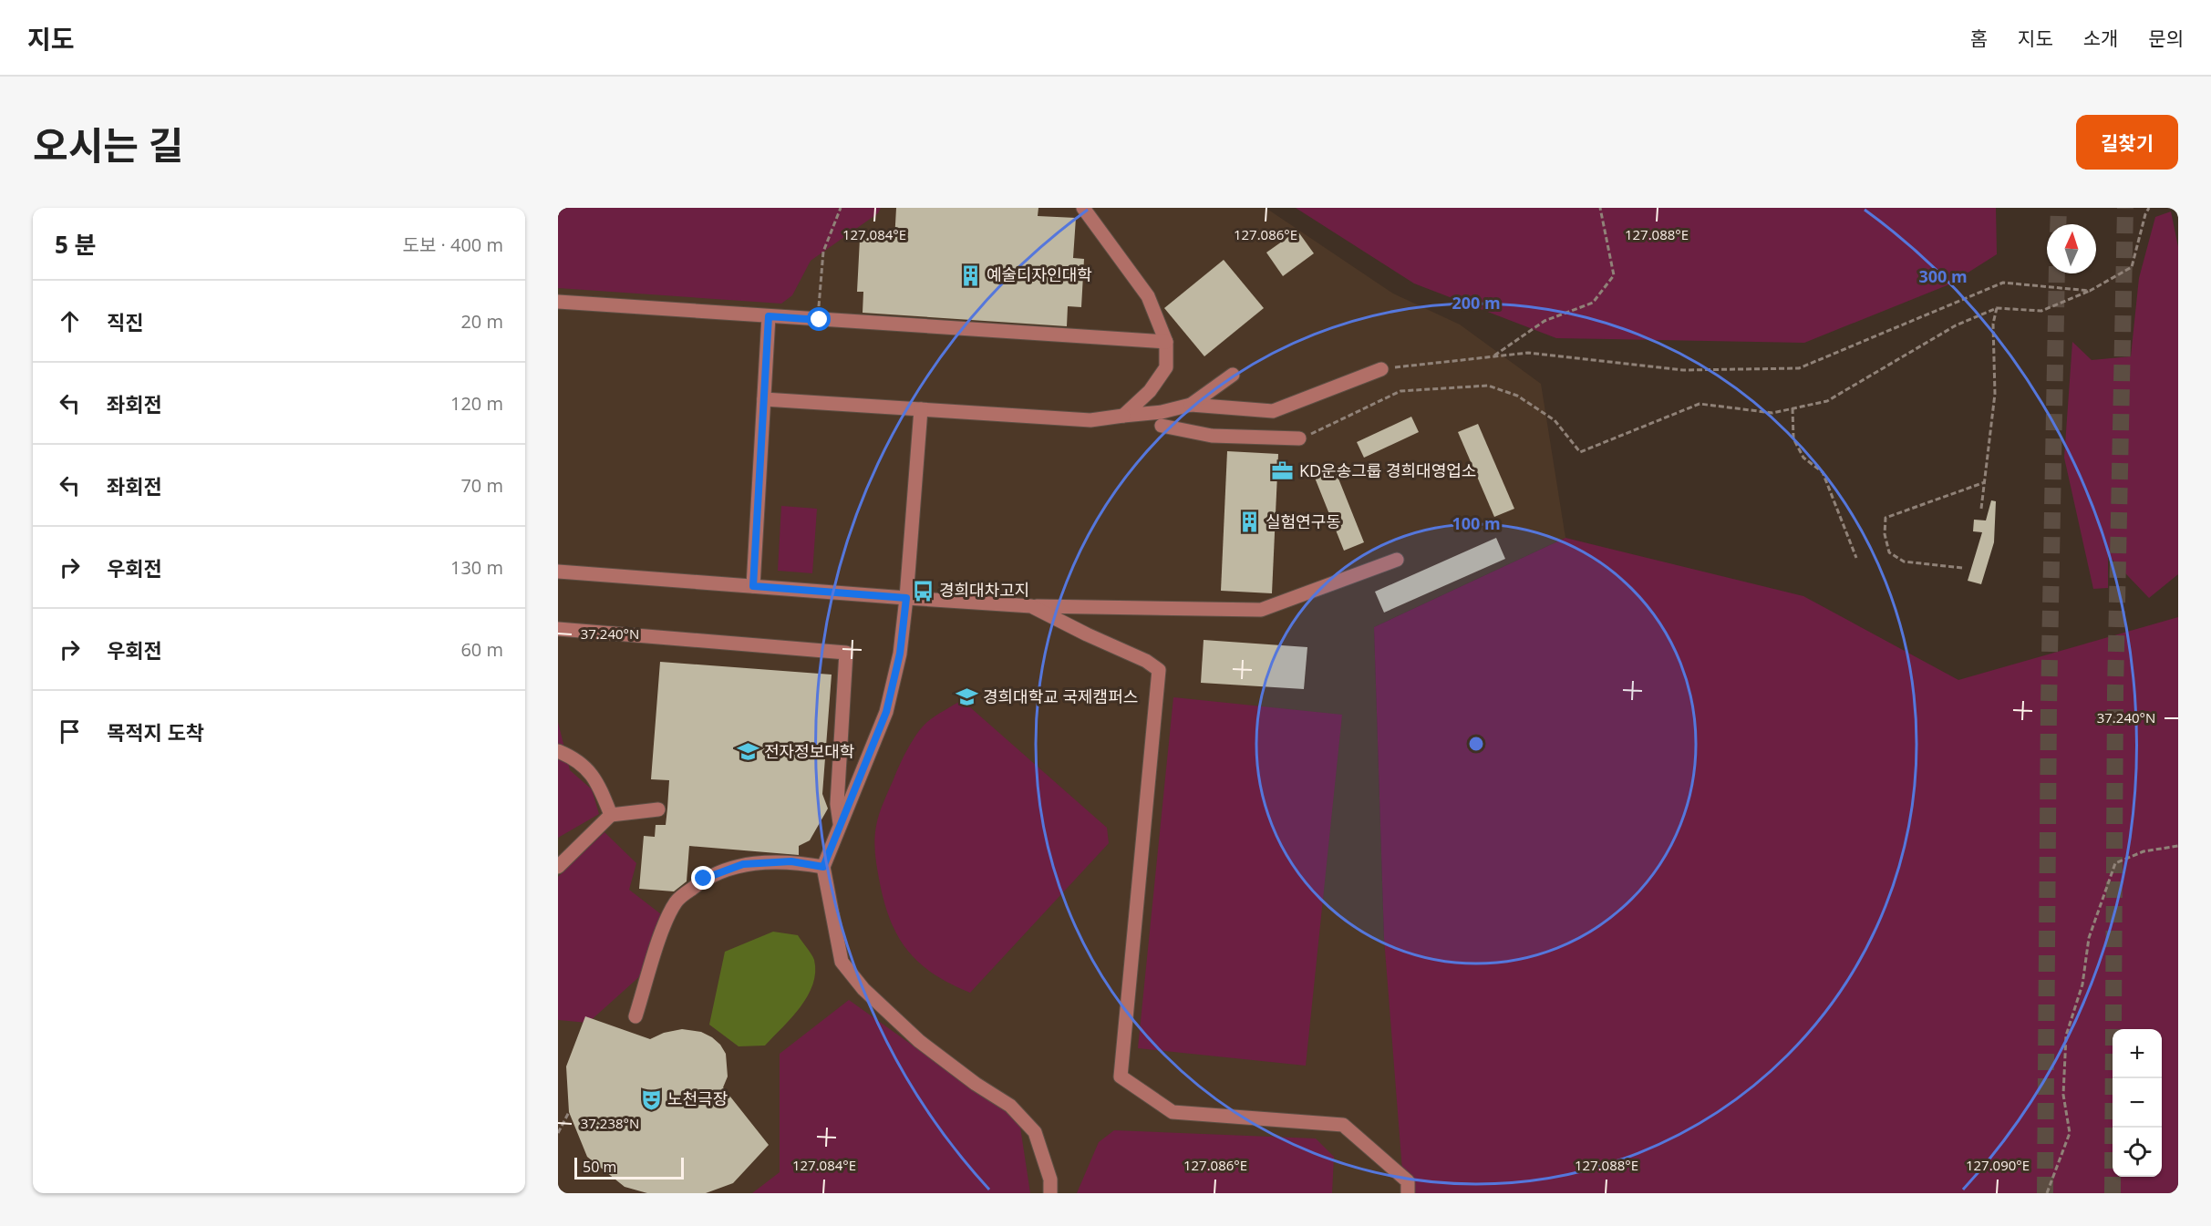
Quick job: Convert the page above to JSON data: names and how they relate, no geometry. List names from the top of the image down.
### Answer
{
  "places": {
    "building": ["예술디자인대학", "실험연구동"],
    "office": ["KD운송그룹 경희대영업소"],
    "bus stop": ["경희대차고지"],
    "school or university": ["경희대학교 국제캠퍼스", "전자정보대학"],
    "theatre": ["노천극장"]
  },
  "scale_bar": "50 m",
  "north": "top",
  "page": {
    "header": "지도",
    "nav": [
      "홈",
      "지도",
      "소개",
      "문의"
    ],
    "title": "오시는 길",
    "buttons": "길찾기",
    "heading": ["5 분", "도보 · 400 m"],
    "list": [
      ["직진", "20 m"],
      ["좌회전", "120 m"],
      ["좌회전", "70 m"],
      ["우회전", "130 m"],
      ["우회전", "60 m"],
      "목적지 도착"
    ],
    "map_buttons": ["+", "−"],
    "scale": "50 m"
  },
  "coordinates": [
    "127.084°E",
    "127.086°E",
    "127.088°E",
    "37.240°N",
    "37.238°N",
    "127.090°E"
  ],
  "rings": ["300 m", "200 m", "100 m"]
}
